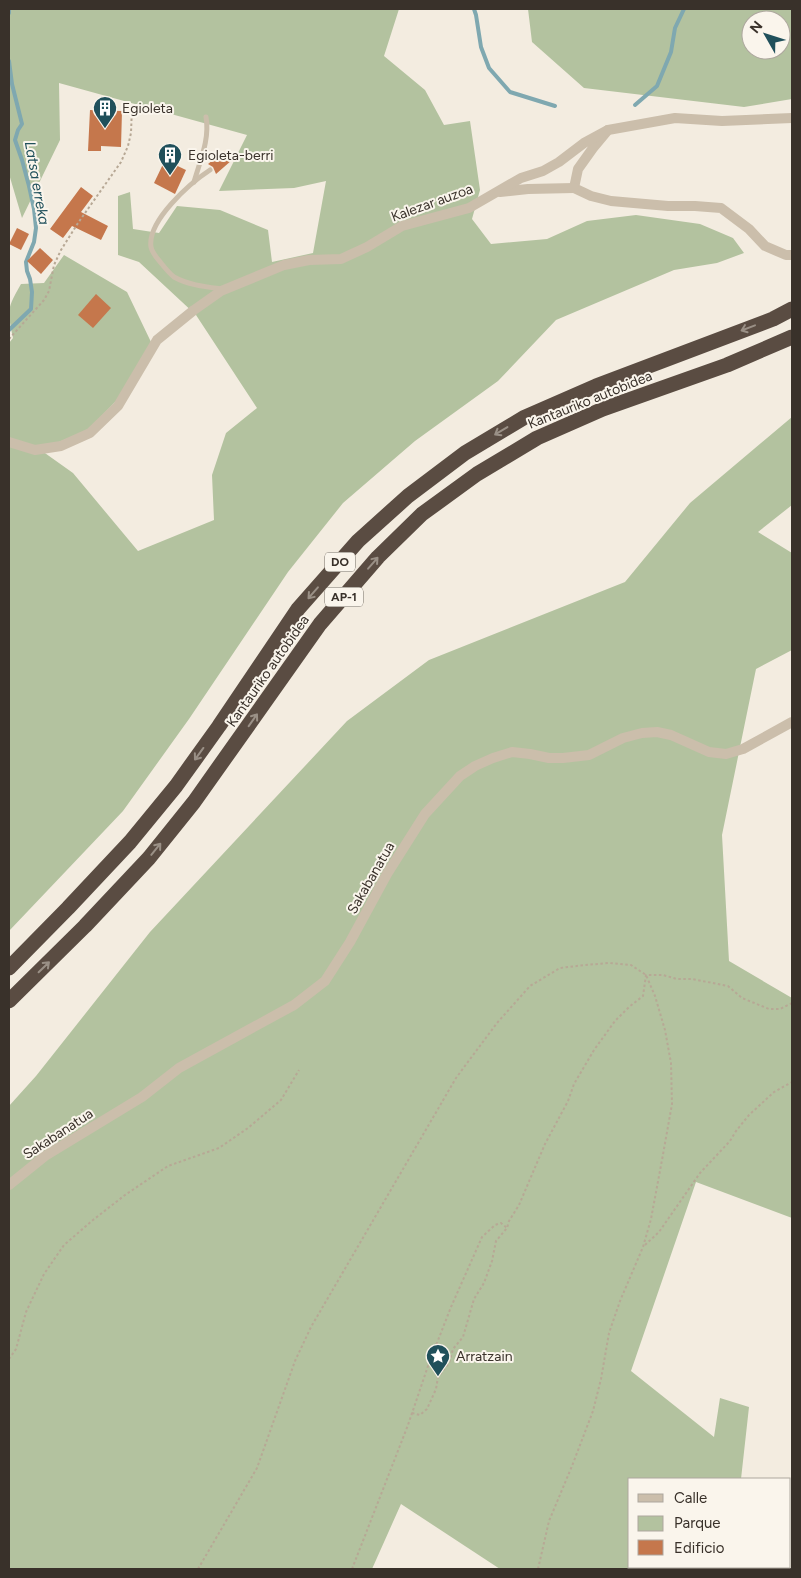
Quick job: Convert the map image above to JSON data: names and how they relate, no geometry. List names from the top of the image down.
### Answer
{
  "streets": {
    "highway": ["Kantauriko autobidea", "DO", "AP-1"],
    "street": ["Kalezar auzoa", "Sakabanatua"]
  },
  "water": ["Latsa erreka"],
  "places": {
    "building": ["Egioleta", "Egioleta-berri"],
    "place": ["Arratzain"]
  },
  "legend": ["Calle", "Parque", "Edificio"],
  "north": "top left"
}
